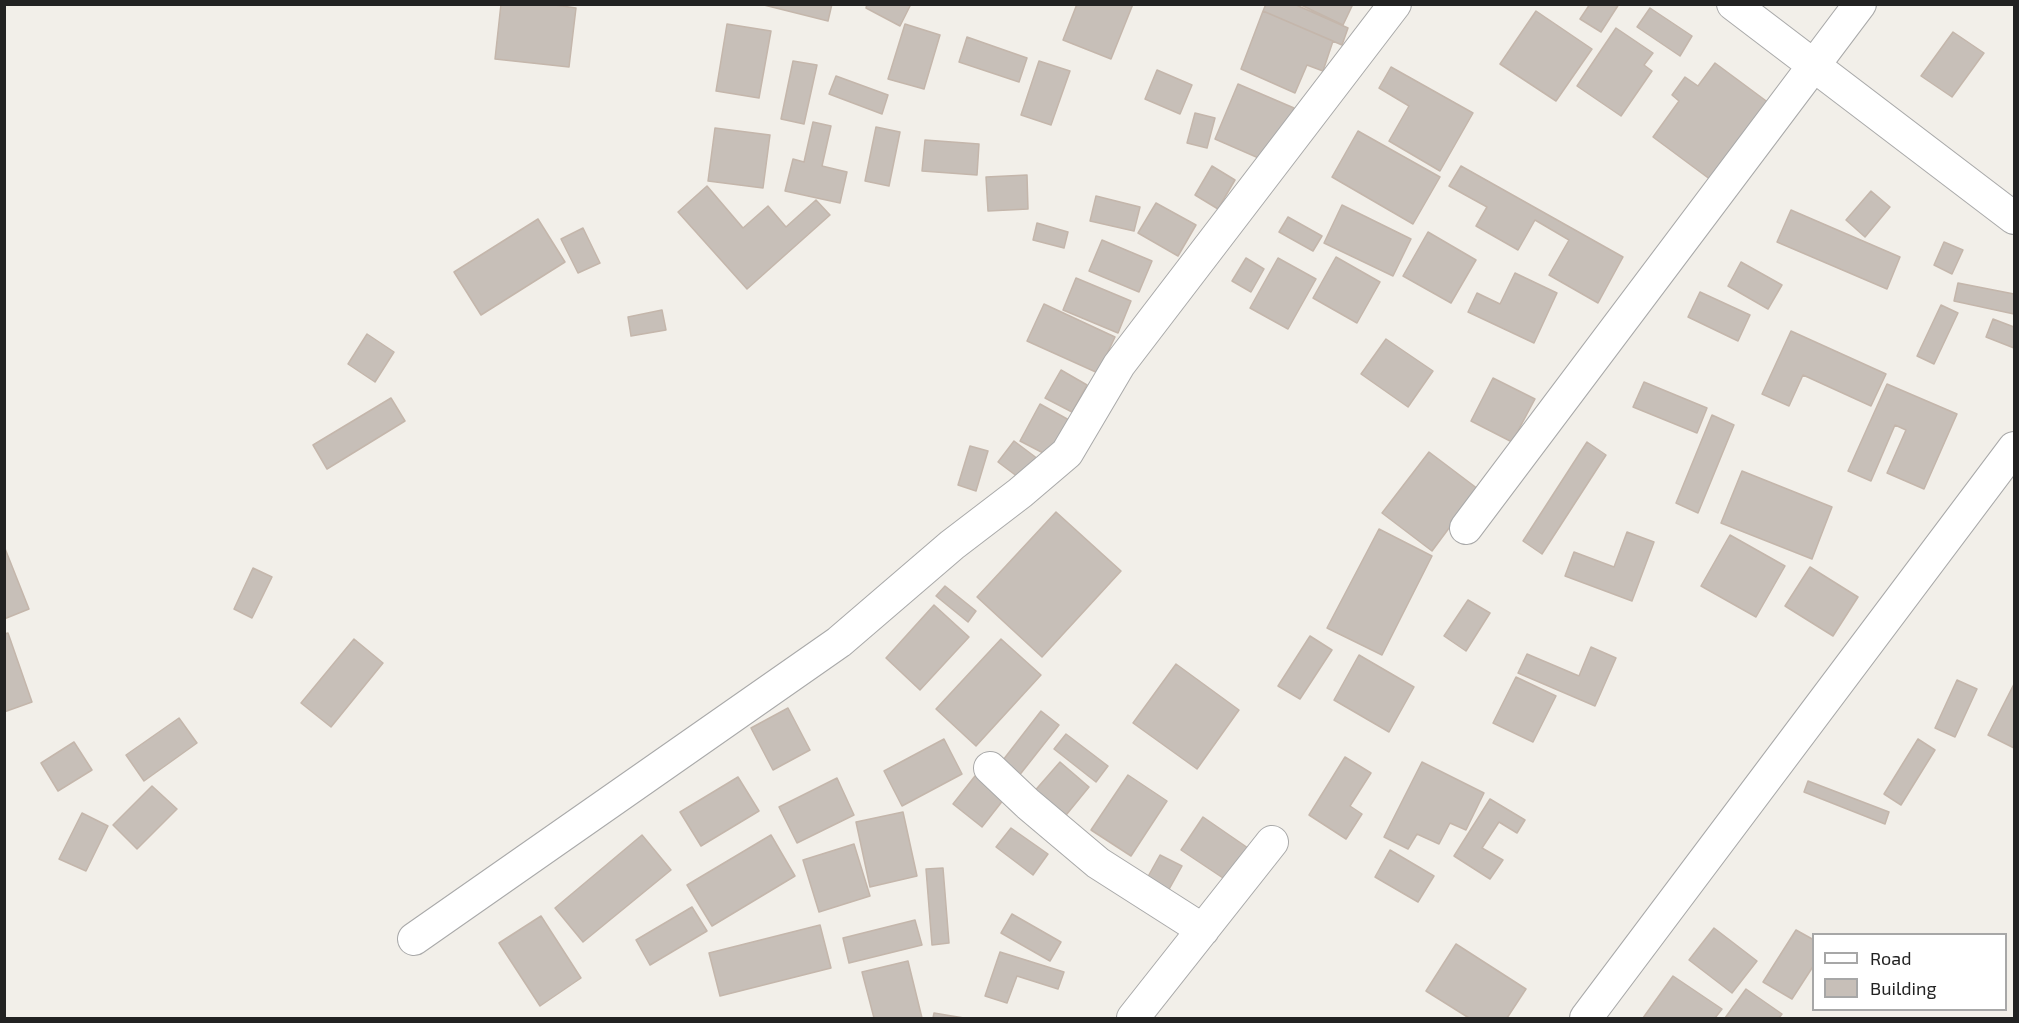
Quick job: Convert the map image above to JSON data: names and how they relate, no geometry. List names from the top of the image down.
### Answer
{
  "legend": ["Road", "Building"]
}
